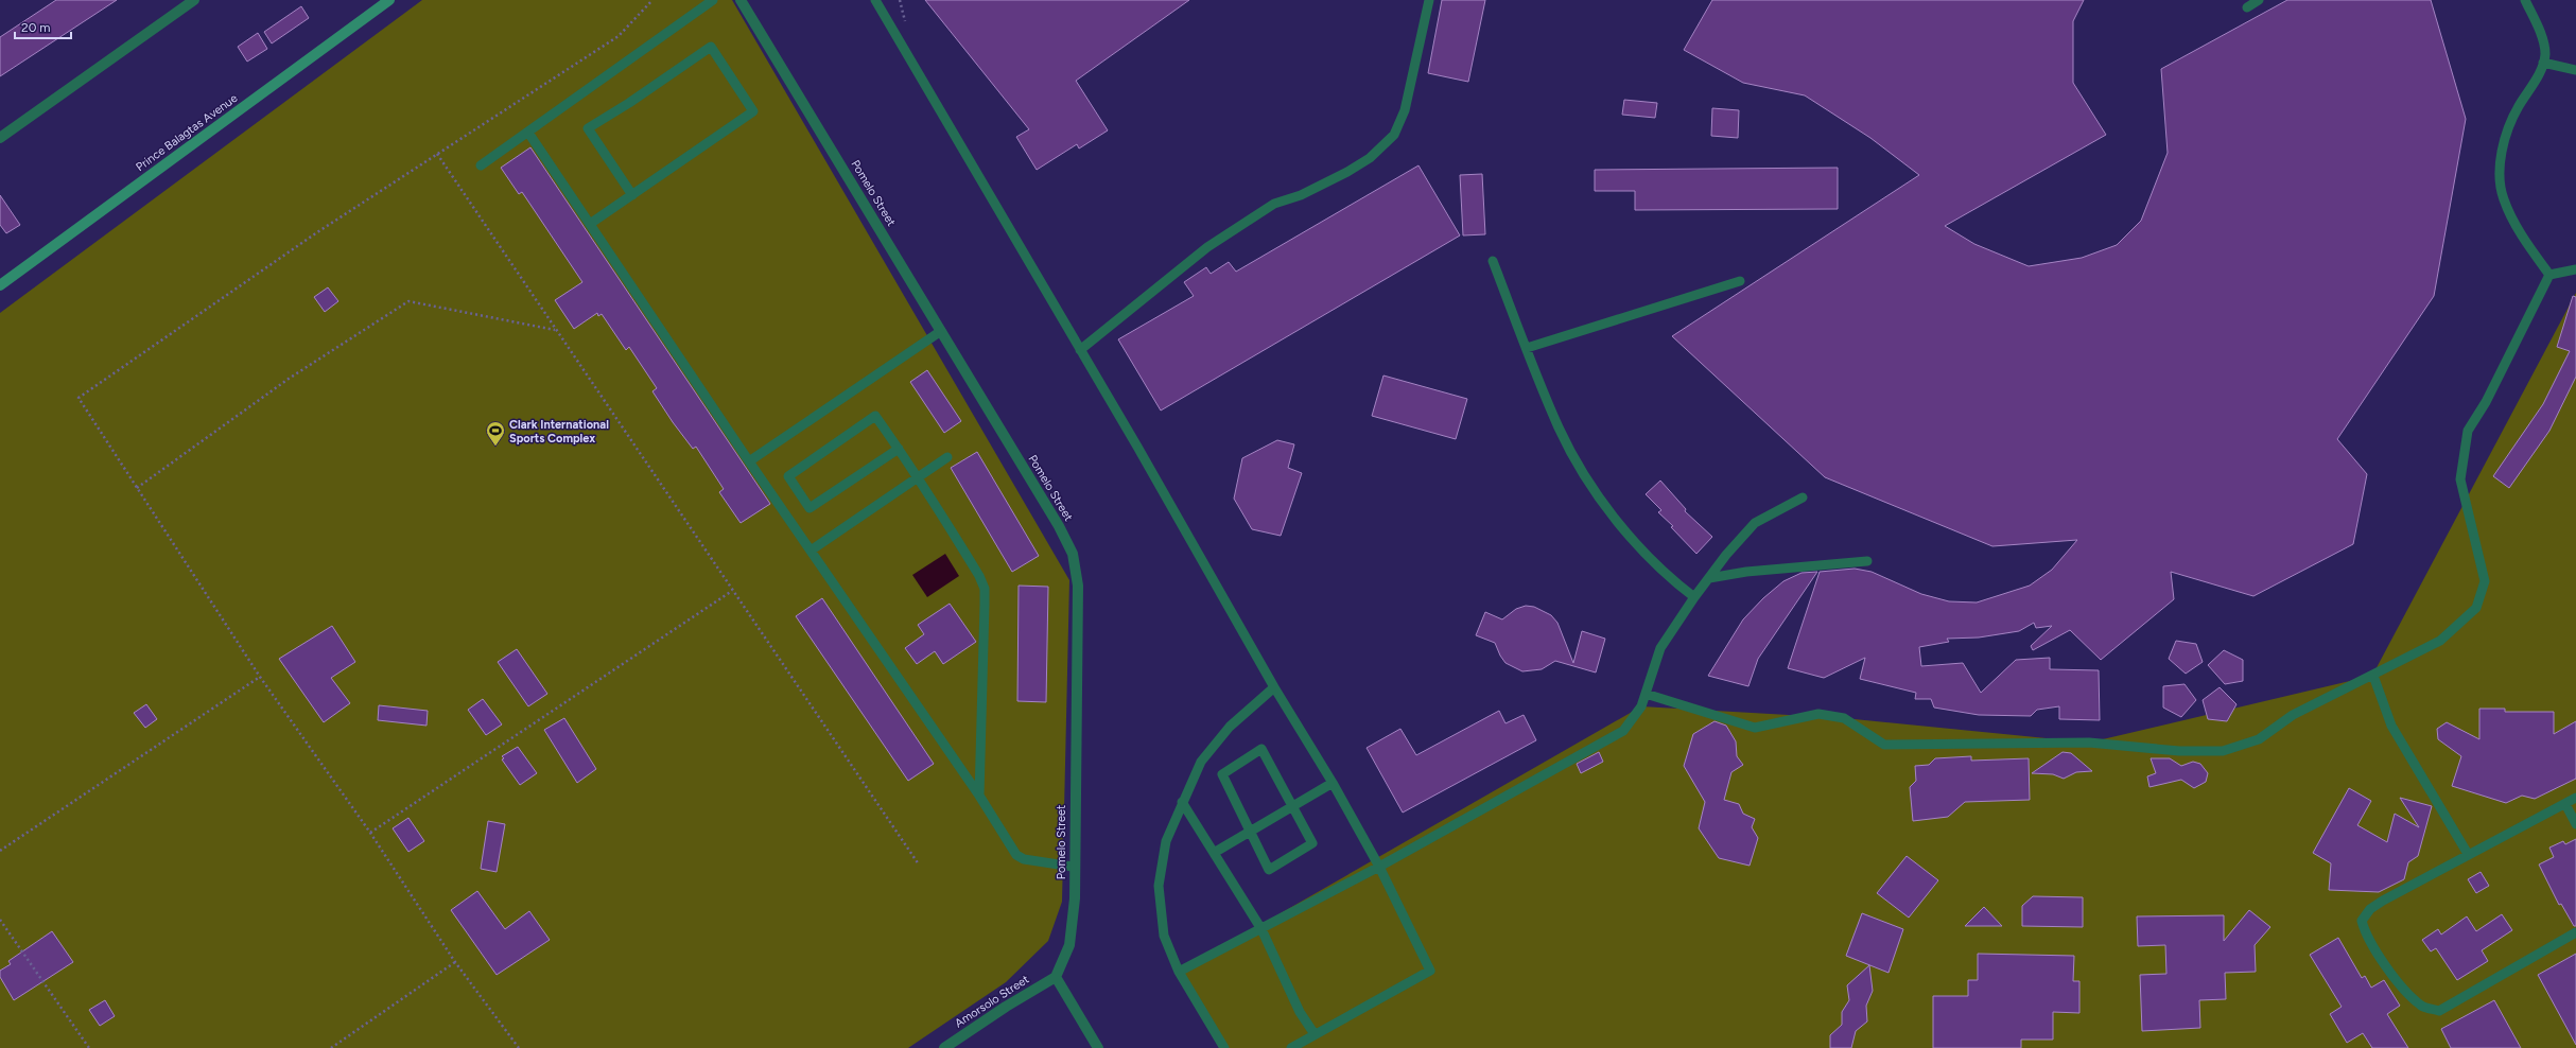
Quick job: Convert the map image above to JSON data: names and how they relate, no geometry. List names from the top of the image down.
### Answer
{
  "streets": {
    "main road": ["Prince Balagtas Avenue"],
    "street": ["Pomelo Street", "Amorsolo Street"]
  },
  "crossings": [
    ["Pomelo Street", "Amorsolo Street"]
  ],
  "places": {
    "sports": ["Clark International Sports Complex"]
  },
  "scale_bar": "20 m"
}
